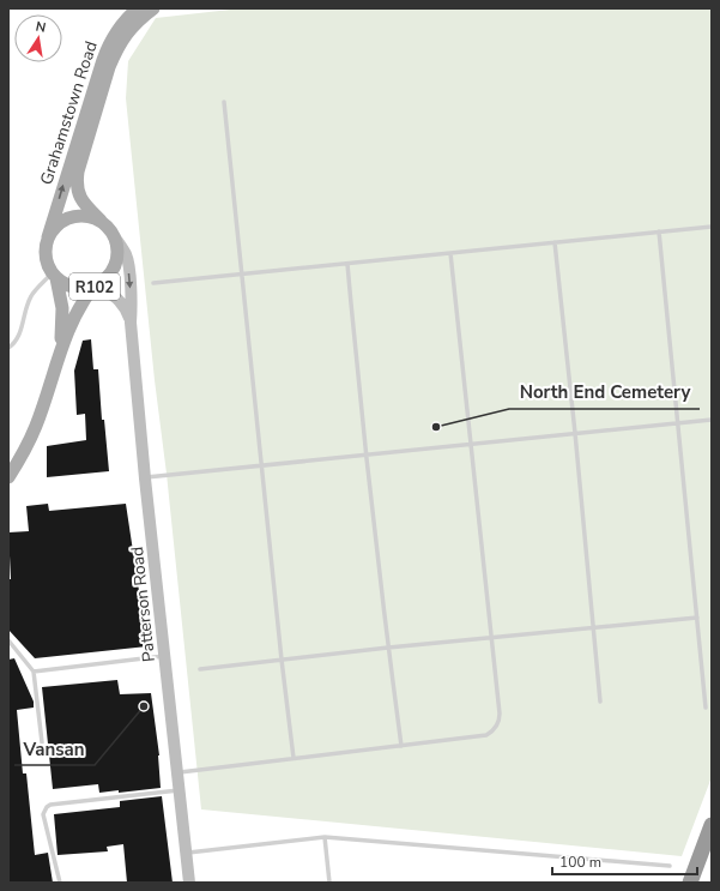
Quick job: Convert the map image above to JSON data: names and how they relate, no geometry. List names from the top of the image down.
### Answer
{
  "streets": {
    "main road": ["Grahamstown Road", "R102"],
    "street": ["Patterson Road"]
  },
  "crossings": [
    ["Grahamstown Road", "R102"],
    ["Grahamstown Road", "Patterson Road"],
    ["R102", "Patterson Road"]
  ],
  "places": ["North End Cemetery", "Vansan"],
  "scale_bar": "100 m",
  "north": "top"
}
